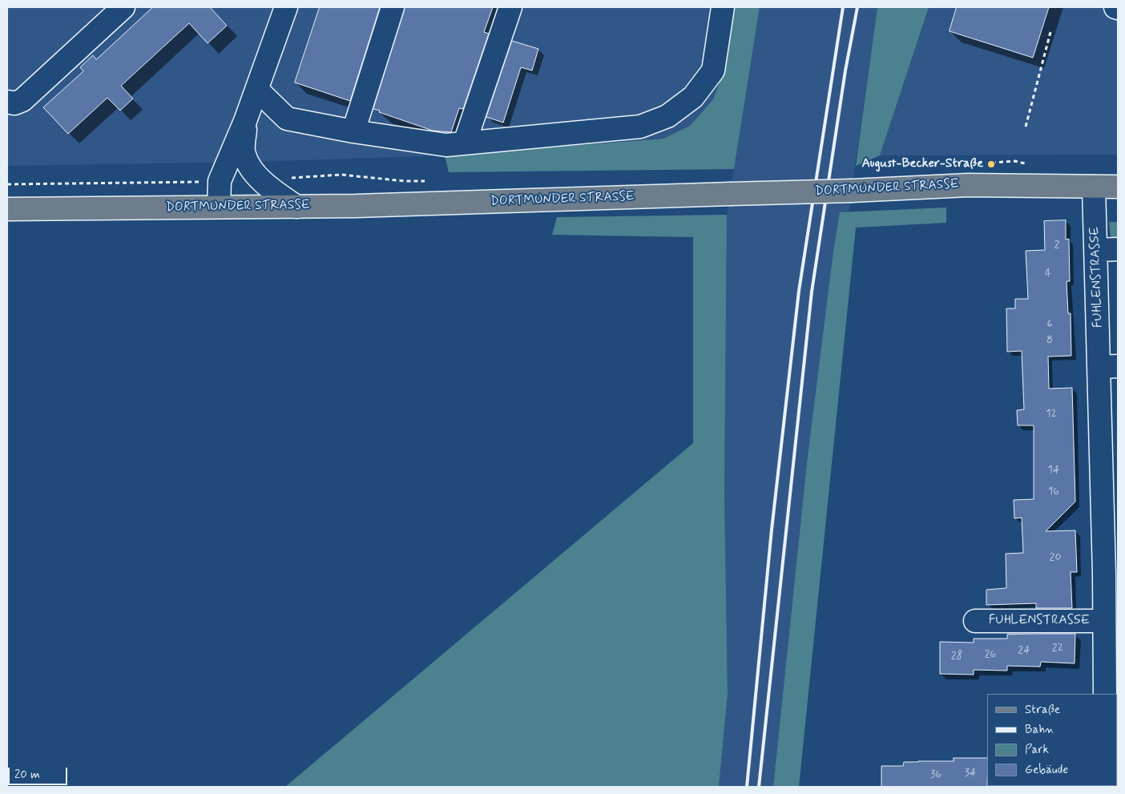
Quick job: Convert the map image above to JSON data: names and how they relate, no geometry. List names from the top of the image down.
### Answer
{
  "streets": {
    "main road": ["DORTMUNDER STRASSE"],
    "street": ["FUHLENSTRASSE"]
  },
  "crossings": [
    ["DORTMUNDER STRASSE", "FUHLENSTRASSE"]
  ],
  "places": ["August-Becker-Straße"],
  "house_numbers": [
    "2",
    "4",
    "6",
    "8",
    "12",
    "14",
    "16",
    "20",
    "22",
    "24",
    "26",
    "28",
    "34",
    "36"
  ],
  "legend": [
    "Straße",
    "Bahn",
    "Park",
    "Gebäude"
  ],
  "scale_bar": "20 m"
}
